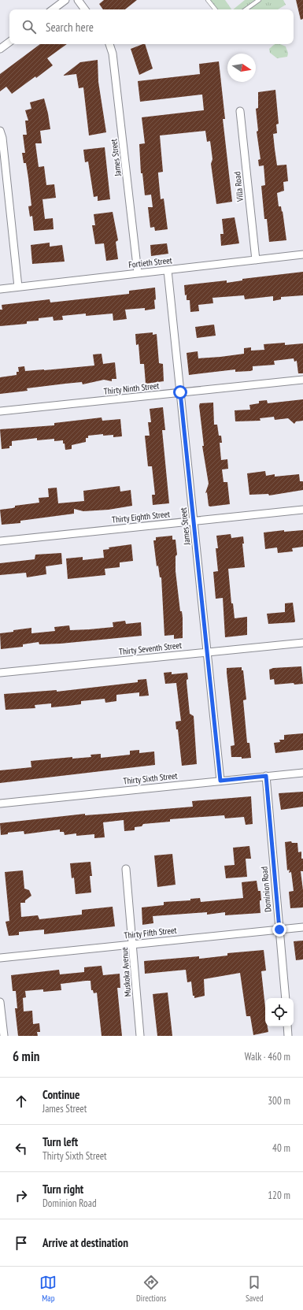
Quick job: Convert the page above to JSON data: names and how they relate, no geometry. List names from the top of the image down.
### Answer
{
  "streets": {
    "street": [
      "James Street",
      "Villa Road",
      "Fortieth Street",
      "Thirty Ninth Street",
      "Thirty Eighth Street",
      "Thirty Seventh Street",
      "Thirty Sixth Street",
      "Dominion Road",
      "Thirty Fifth Street",
      "Muskoka Avenue"
    ]
  },
  "crossings": [
    ["James Street", "Fortieth Street"],
    ["James Street", "Thirty Ninth Street"],
    ["James Street", "Thirty Eighth Street"],
    ["James Street", "Thirty Seventh Street"],
    ["James Street", "Thirty Sixth Street"],
    ["Villa Road", "Fortieth Street"],
    ["Thirty Sixth Street", "Dominion Road"],
    ["Dominion Road", "Thirty Fifth Street"],
    ["Thirty Fifth Street", "Muskoka Avenue"]
  ],
  "north": "right",
  "page": {
    "search": "Search here",
    "heading": ["6 min", "Walk · 460 m"],
    "list": [
      ["Continue", "James Street", "300 m"],
      ["Turn left", "Thirty Sixth Street", "40 m"],
      ["Turn right", "Dominion Road", "120 m"],
      "Arrive at destination"
    ],
    "nav": ["Map", "Directions", "Saved"]
  }
}
